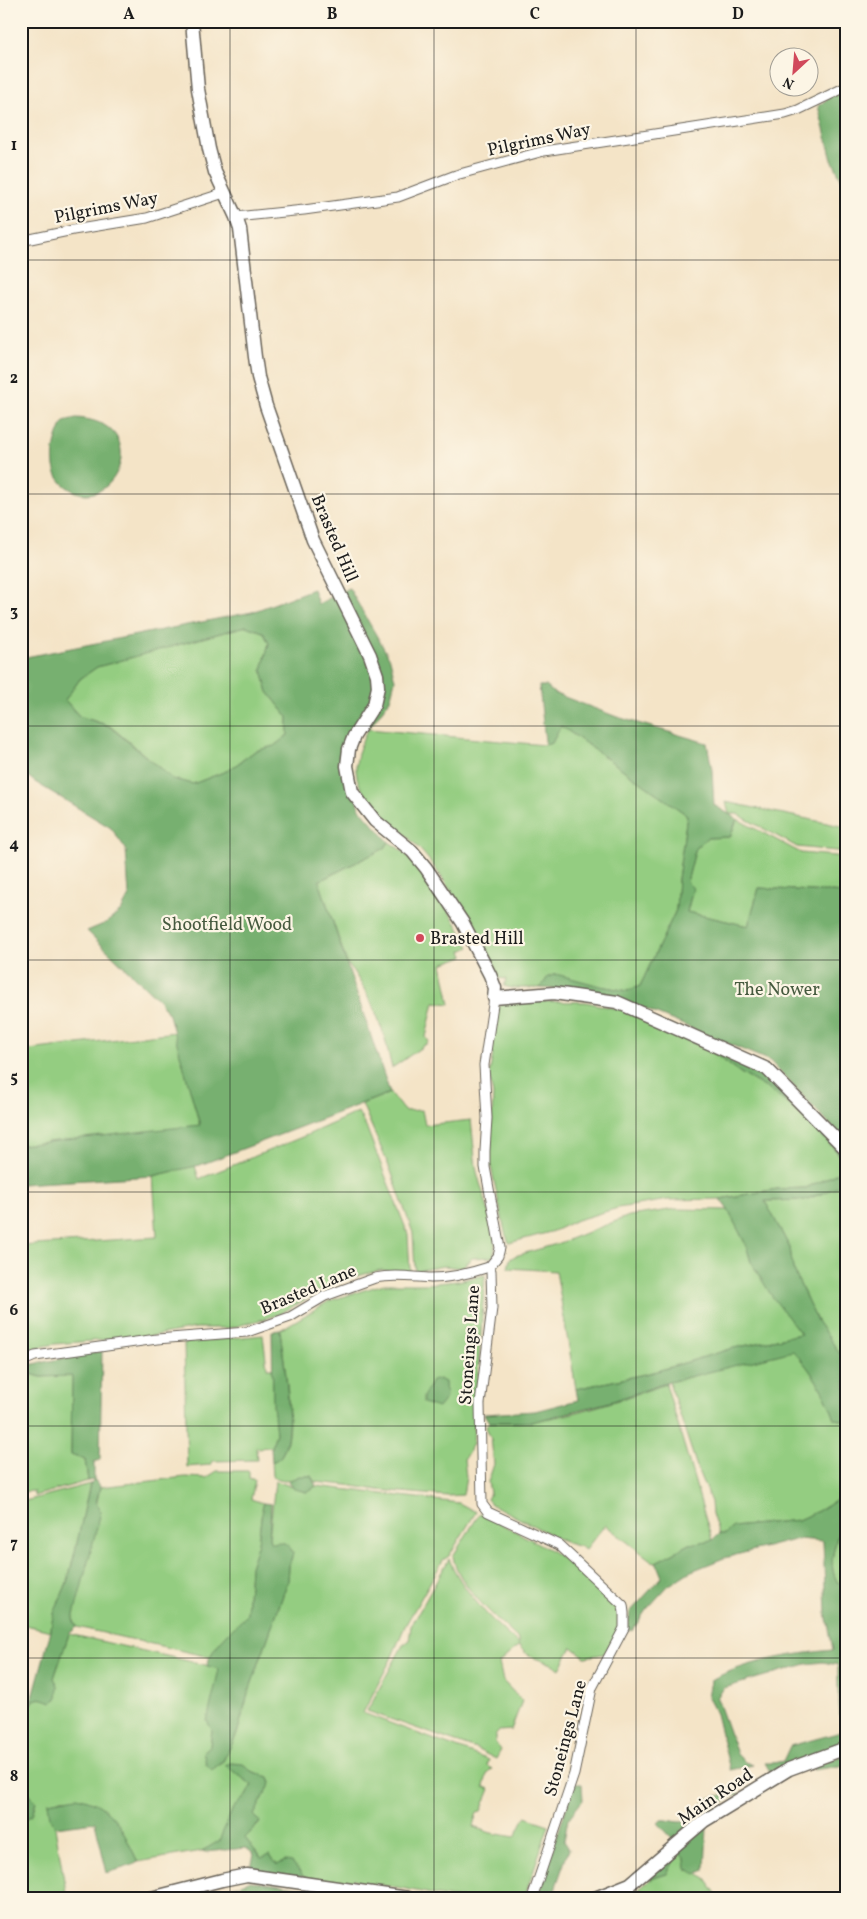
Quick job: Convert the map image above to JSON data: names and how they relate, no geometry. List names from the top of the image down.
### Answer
{
  "streets": {
    "street": [
      "Pilgrims Way",
      "Brasted Hill",
      "Brasted Lane",
      "Stoneings Lane",
      "Main Road"
    ]
  },
  "crossings": [
    ["Pilgrims Way", "Brasted Hill"],
    ["Brasted Hill", "Stoneings Lane"],
    ["Brasted Lane", "Stoneings Lane"]
  ],
  "parks": ["Shootfield Wood", "The Nower"],
  "places": ["Brasted Hill"],
  "north": "bottom left",
  "grid": {
    "columns": [
      "A",
      "B",
      "C",
      "D"
    ],
    "rows": [
      "1",
      "2",
      "3",
      "4",
      "5",
      "6",
      "7",
      "8"
    ]
  }
}
